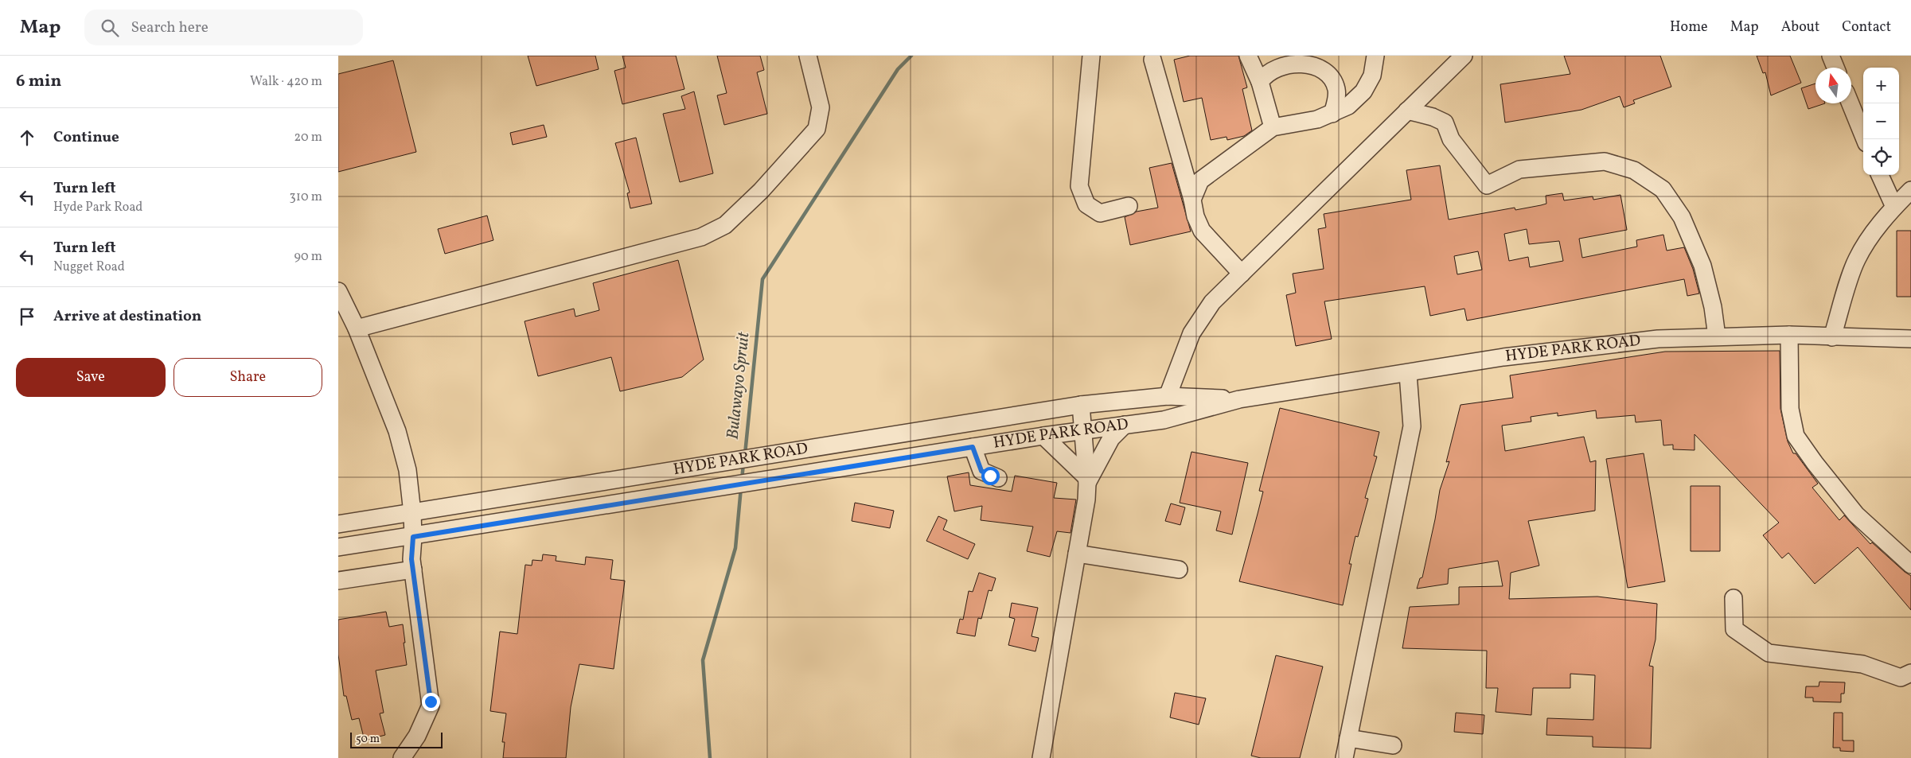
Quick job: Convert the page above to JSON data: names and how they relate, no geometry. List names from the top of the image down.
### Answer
{
  "streets": {
    "street": ["HYDE PARK ROAD"]
  },
  "water": ["Bulawayo Spruit"],
  "scale_bar": "50 m",
  "north": "top",
  "page": {
    "header": "Map",
    "search": "Search here",
    "nav": [
      "Home",
      "Map",
      "About",
      "Contact"
    ],
    "heading": ["6 min", "Walk · 420 m"],
    "map_buttons": ["+", "−"],
    "list": [
      ["Continue", "20 m"],
      ["Turn left", "Hyde Park Road", "310 m"],
      ["Turn left", "Nugget Road", "90 m"],
      "Arrive at destination"
    ],
    "buttons": ["Save", "Share"],
    "scale": "50 m"
  }
}
